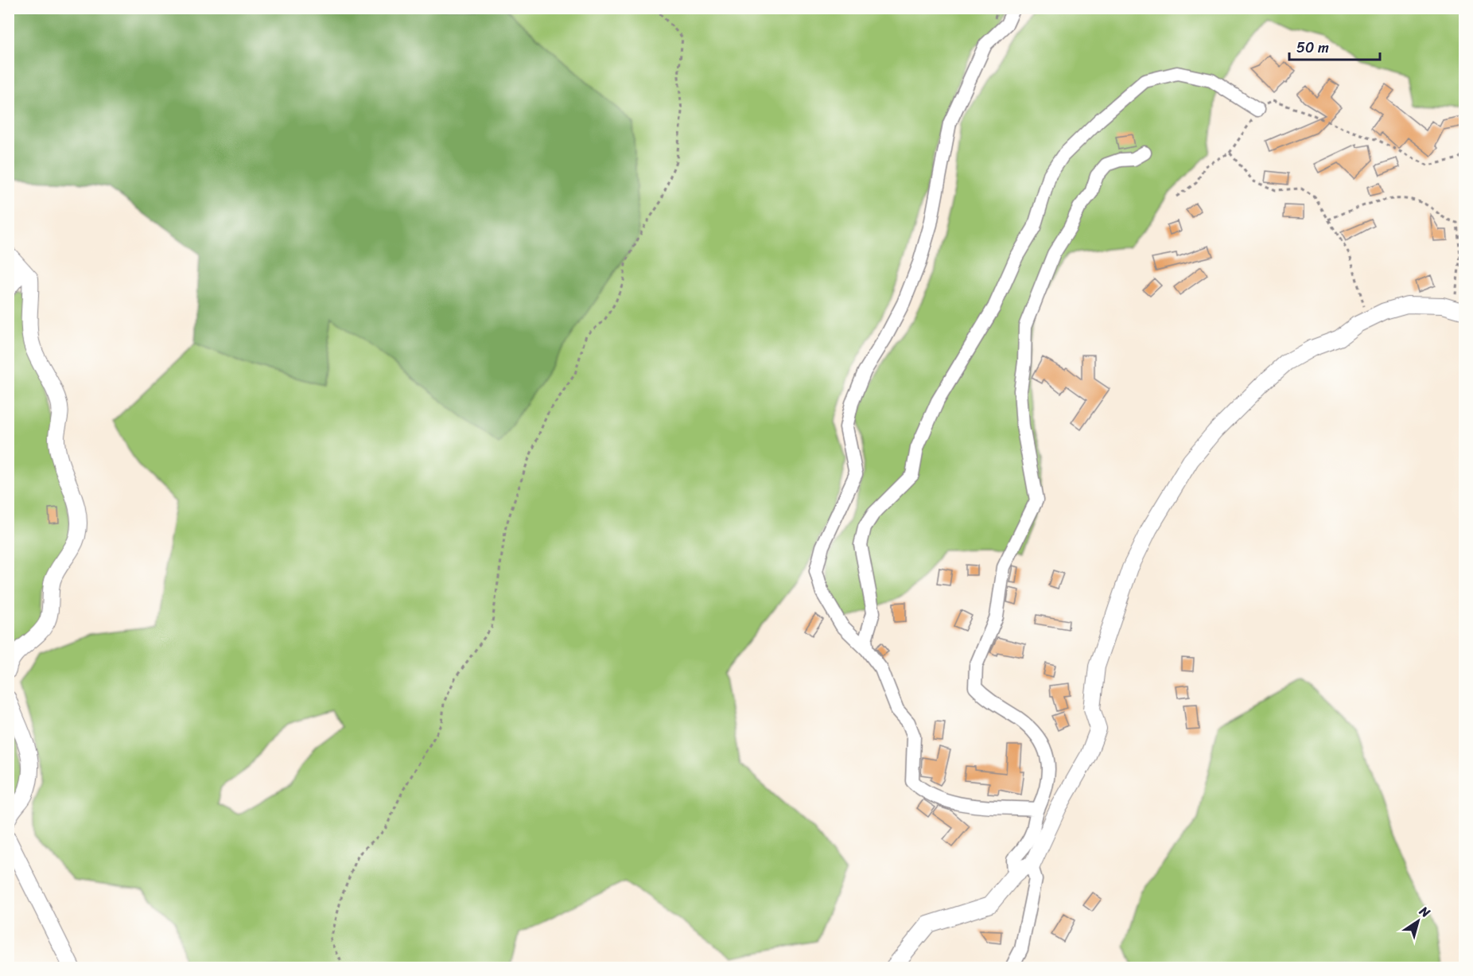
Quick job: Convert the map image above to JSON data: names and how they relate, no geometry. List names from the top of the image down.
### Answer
{
  "scale_bar": "50 m",
  "north": "top right"
}
